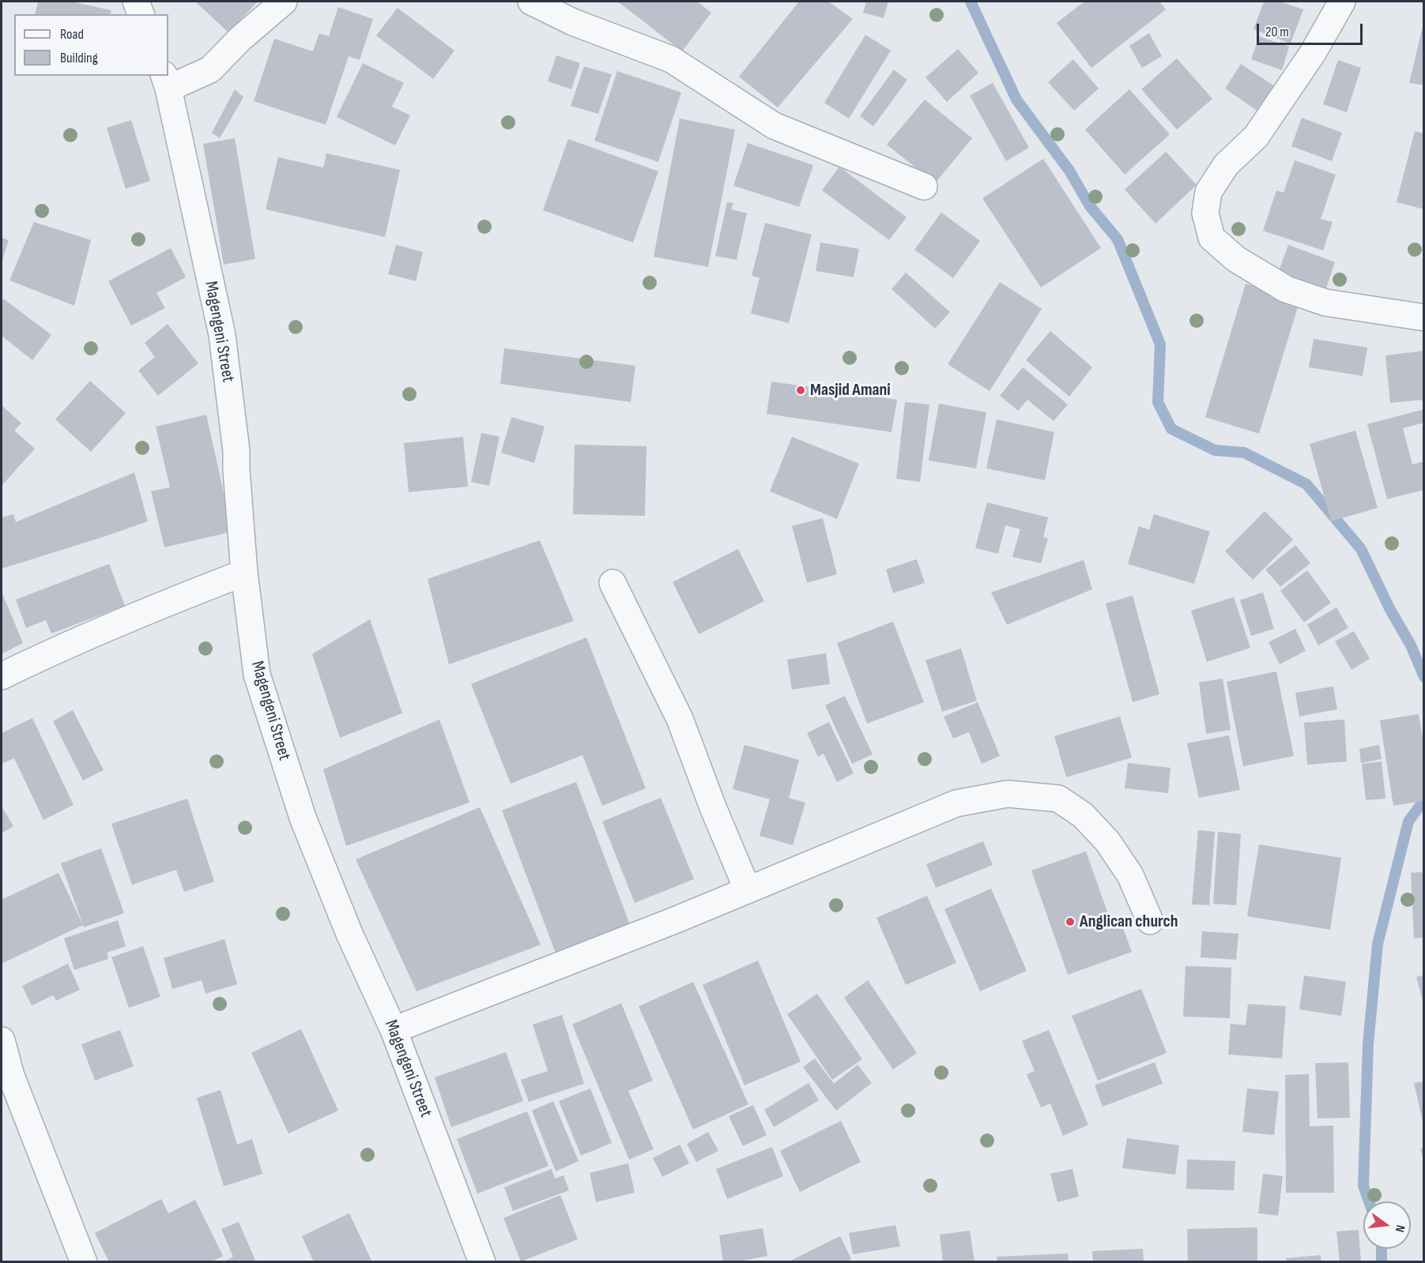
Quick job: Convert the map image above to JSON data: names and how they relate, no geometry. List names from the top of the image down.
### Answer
{
  "streets": {
    "street": ["Magengeni Street"]
  },
  "places": ["Masjid Amani", "Anglican church"],
  "legend": ["Road", "Building"],
  "scale_bar": "20 m",
  "north": "right"
}
